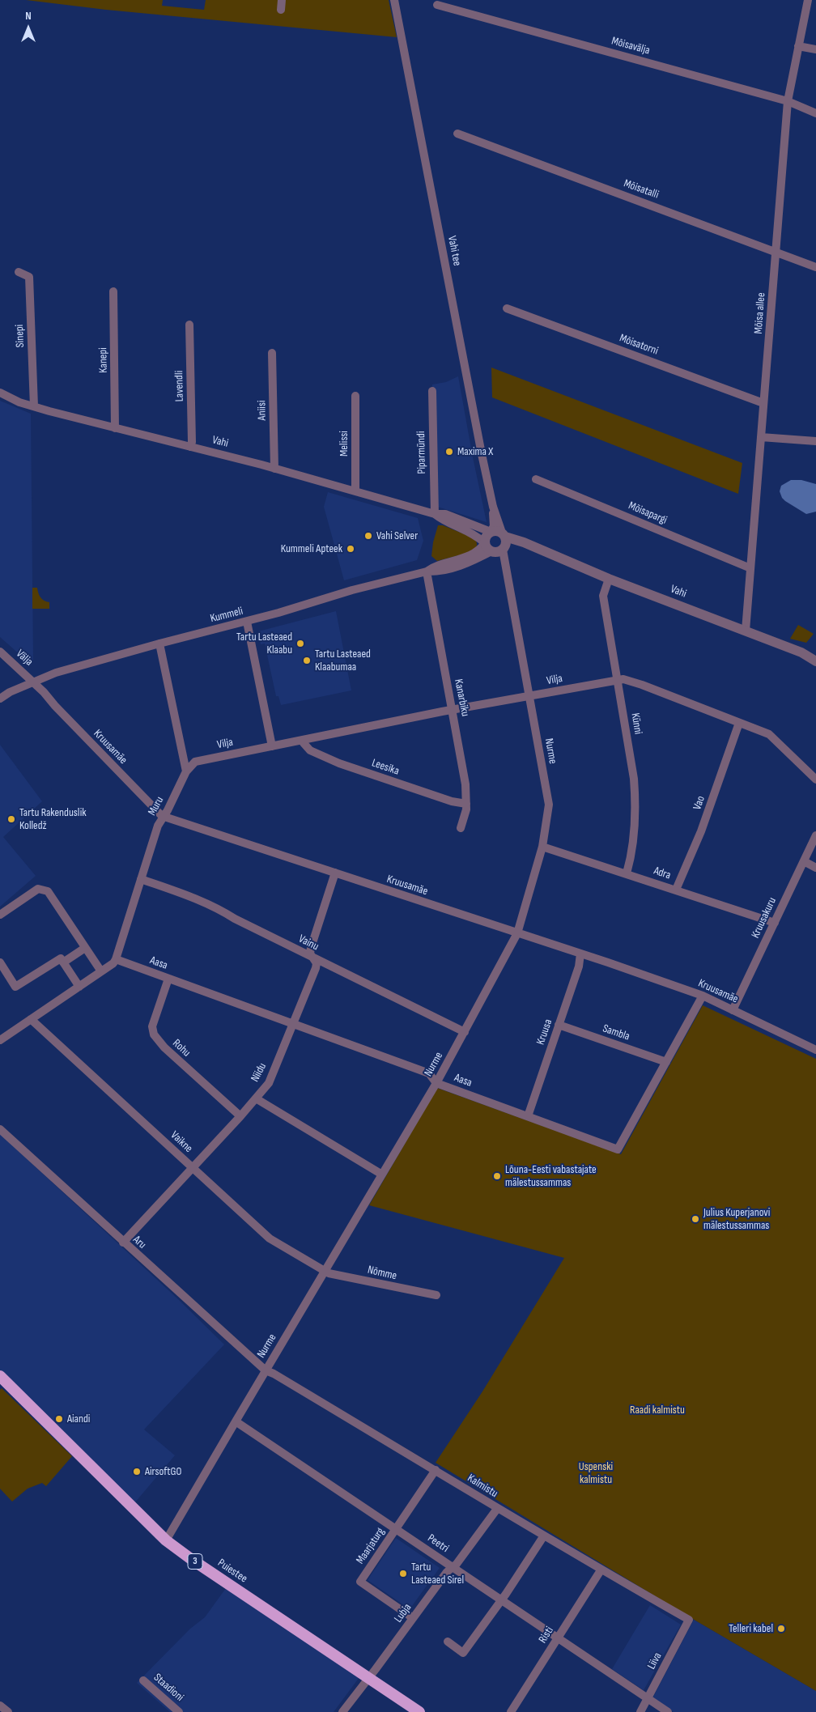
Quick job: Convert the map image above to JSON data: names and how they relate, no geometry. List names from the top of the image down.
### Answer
{
  "streets": {
    "highway": ["3", "Puiestee"],
    "street": [
      "Mõisavälja",
      "Mõisatalli",
      "Vahi tee",
      "Mõisa allee",
      "Sinepi",
      "Mõisatorni",
      "Kanepi",
      "Lavendli",
      "Aniisi",
      "Vahi",
      "Melissi",
      "Piparmündi",
      "Mõisapargi",
      "Kummeli",
      "Välja",
      "Vilja",
      "Kanarbiku",
      "Künni",
      "Kruusamäe",
      "Nurme",
      "Leesika",
      "Vao",
      "Muru",
      "Adra",
      "Kruusakuru",
      "Vainu",
      "Aasa",
      "Kruusa",
      "Sambla",
      "Rohu",
      "Niidu",
      "Vaikne",
      "Aru",
      "Nõmme",
      "Kalmistu",
      "Peetri",
      "Maarjaturg",
      "Lubja",
      "Risti",
      "Liiva",
      "Staadioni"
    ]
  },
  "crossings": [
    ["Mõisavälja", "Mõisa allee"],
    ["Mõisatalli", "Mõisa allee"],
    ["Vahi tee", "Vahi"],
    ["Vahi tee", "Kummeli"],
    ["Vahi tee", "Nurme"],
    ["Mõisa allee", "Mõisatorni"],
    ["Mõisa allee", "Vahi"],
    ["Mõisa allee", "Mõisapargi"],
    ["Sinepi", "Vahi"],
    ["Kanepi", "Vahi"],
    ["Lavendli", "Vahi"],
    ["Aniisi", "Vahi"],
    ["Vahi", "Melissi"],
    ["Vahi", "Piparmündi"],
    ["Vahi", "Kummeli"],
    ["Vahi", "Künni"],
    ["Vahi", "Nurme"],
    ["Kummeli", "Välja"],
    ["Kummeli", "Kanarbiku"],
    ["Kummeli", "Kruusamäe"],
    ["Kummeli", "Nurme"],
    ["Välja", "Kruusamäe"],
    ["Vilja", "Kanarbiku"],
    ["Vilja", "Künni"],
    ["Vilja", "Nurme"],
    ["Vilja", "Leesika"],
    ["Vilja", "Vao"],
    ["Vilja", "Muru"],
    ["Kanarbiku", "Leesika"],
    ["Künni", "Adra"],
    ["Kruusamäe", "Nurme"],
    ["Kruusamäe", "Muru"],
    ["Kruusamäe", "Kruusakuru"],
    ["Kruusamäe", "Aasa"],
    ["Kruusamäe", "Kruusa"],
    ["Kruusamäe", "Niidu"],
    ["Nurme", "Adra"],
    ["Nurme", "Vainu"],
    ["Nurme", "Aasa"],
    ["Nurme", "Vaikne"],
    ["Nurme", "Aru"],
    ["Nurme", "Nõmme"],
    ["Nurme", "Kalmistu"],
    ["Nurme", "Peetri"],
    ["Nurme", "Puiestee"],
    ["Vao", "Adra"],
    ["Muru", "Vainu"],
    ["Muru", "Aasa"],
    ["Adra", "Kruusakuru"],
    ["Vainu", "Niidu"],
    ["Aasa", "Kruusa"],
    ["Aasa", "Sambla"],
    ["Aasa", "Rohu"],
    ["Aasa", "Niidu"],
    ["Kruusa", "Sambla"],
    ["Rohu", "Niidu"],
    ["Niidu", "Vaikne"],
    ["Niidu", "Aru"],
    ["Vaikne", "Nõmme"],
    ["Aru", "Kalmistu"],
    ["Kalmistu", "Maarjaturg"],
    ["Kalmistu", "Lubja"],
    ["Kalmistu", "Risti"],
    ["Kalmistu", "Liiva"],
    ["Peetri", "Maarjaturg"],
    ["Peetri", "Lubja"],
    ["Peetri", "Risti"],
    ["Peetri", "Liiva"],
    ["Maarjaturg", "Lubja"],
    ["Puiestee", "Lubja"]
  ],
  "parks": ["Raadi kalmistu", "Uspenski kalmistu"],
  "places": [
    "Maxima X",
    "Vahi Selver",
    "Kummeli Apteek",
    "Tartu Lasteaed Klaabu",
    "Tartu Lasteaed Klaabumaa",
    "Tartu Rakenduslik Kolledž",
    "Lõuna-Eesti vabastajate mälestussammas",
    "Julius Kuperjanovi mälestussammas",
    "Aiandi",
    "AirsoftGO",
    "Tartu Lasteaed Sirel",
    "Telleri kabel"
  ],
  "north": "top"
}
